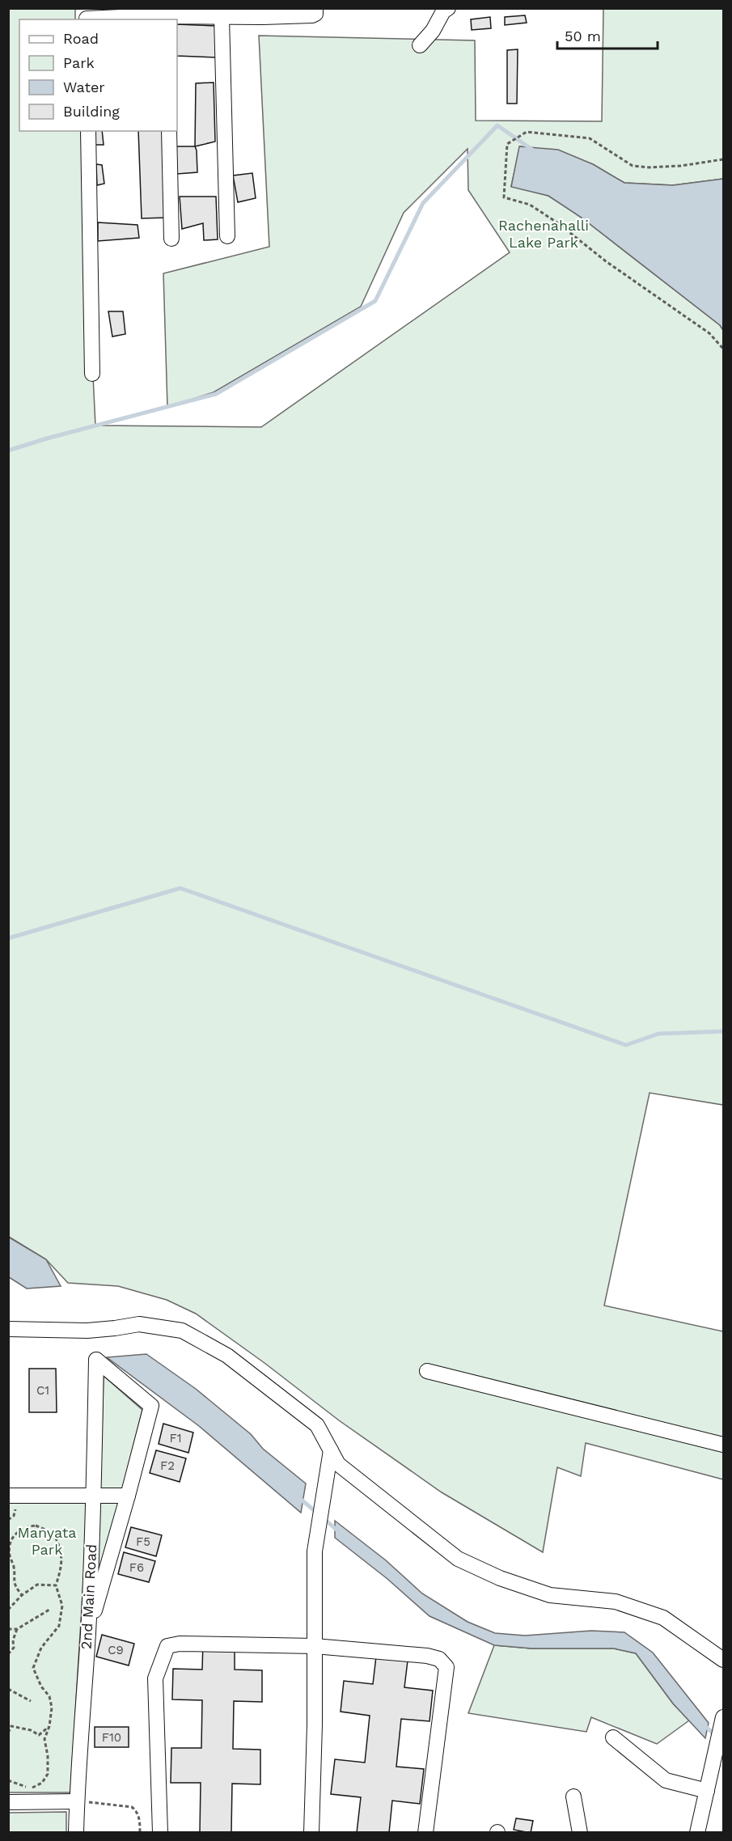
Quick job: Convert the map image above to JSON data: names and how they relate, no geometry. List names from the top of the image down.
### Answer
{
  "streets": {
    "street": ["2nd Main Road"]
  },
  "parks": ["Rachenahalli Lake Park", "Manyata Park"],
  "house_numbers": [
    "C1",
    "F1",
    "F2",
    "F5",
    "F6",
    "C9",
    "F10"
  ],
  "legend": [
    "Road",
    "Park",
    "Water",
    "Building"
  ],
  "scale_bar": "50 m"
}
